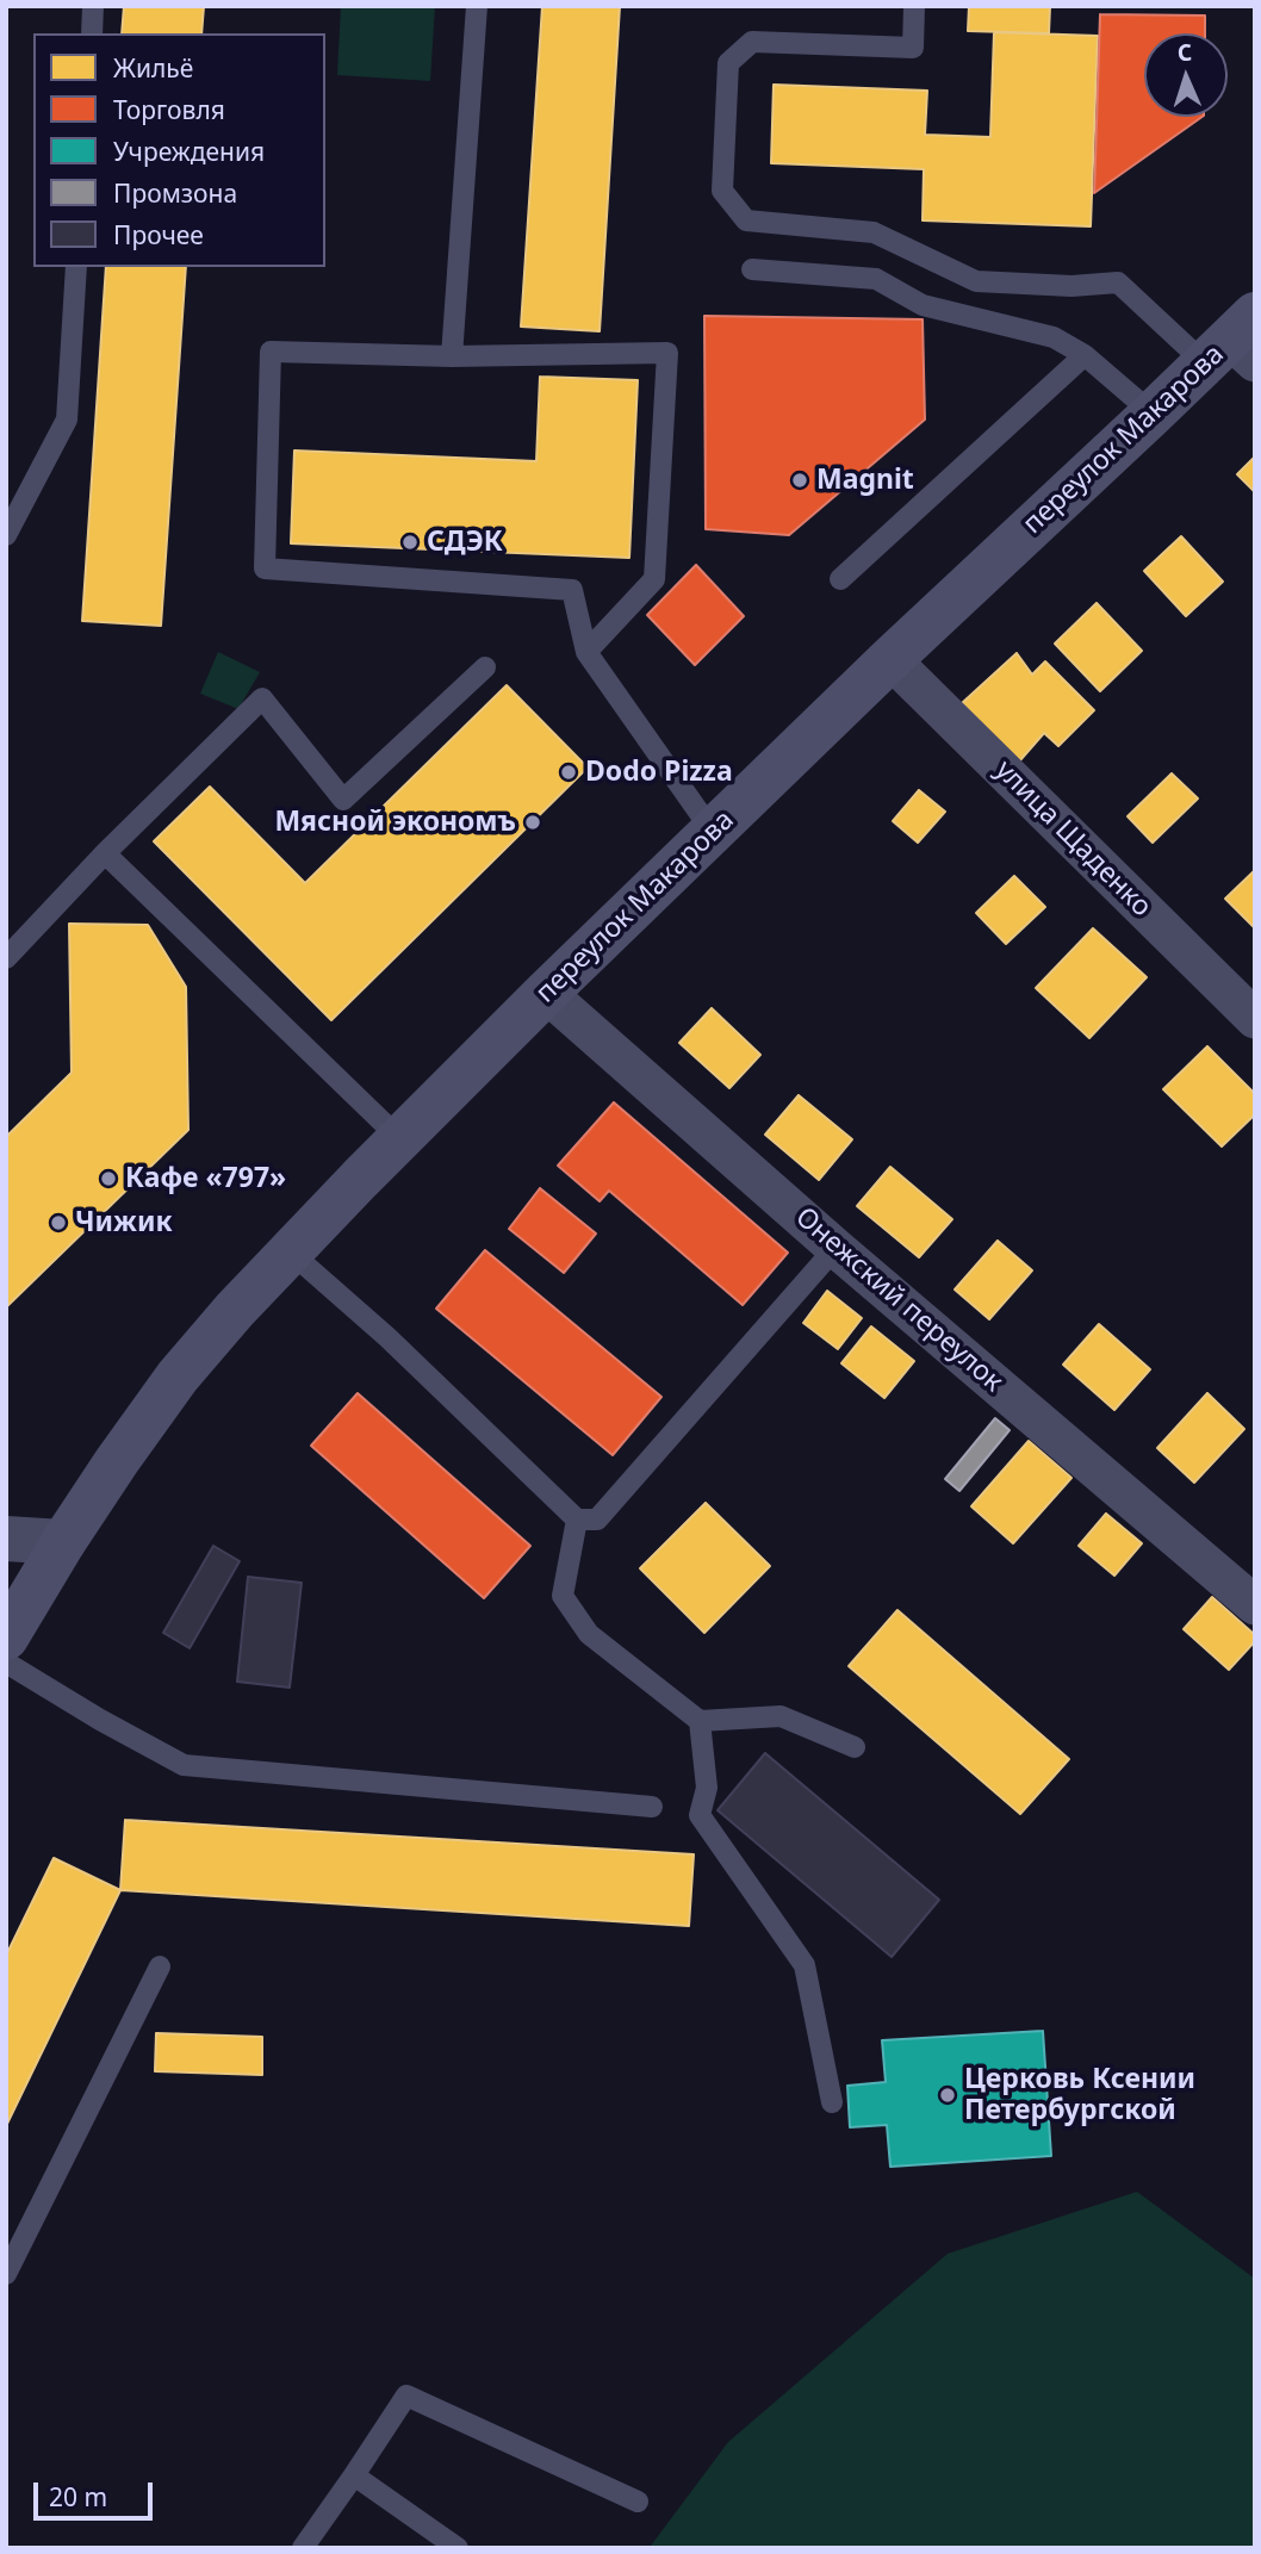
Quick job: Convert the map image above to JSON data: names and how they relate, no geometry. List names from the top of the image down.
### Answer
{
  "streets": {
    "main road": ["переулок Макарова"],
    "street": ["улица Щаденко", "Онежский переулок"]
  },
  "crossings": [
    ["переулок Макарова", "улица Щаденко"],
    ["переулок Макарова", "Онежский переулок"]
  ],
  "places": [
    "Magnit",
    "СДЭК",
    "Dodo Pizza",
    "Мясной экономъ",
    "Кафе «797»",
    "Чижик",
    "Церковь Ксении Петербургской"
  ],
  "legend": [
    "Жильё",
    "Торговля",
    "Учреждения",
    "Промзона",
    "Прочее"
  ],
  "scale_bar": "20 m",
  "north": "top"
}
